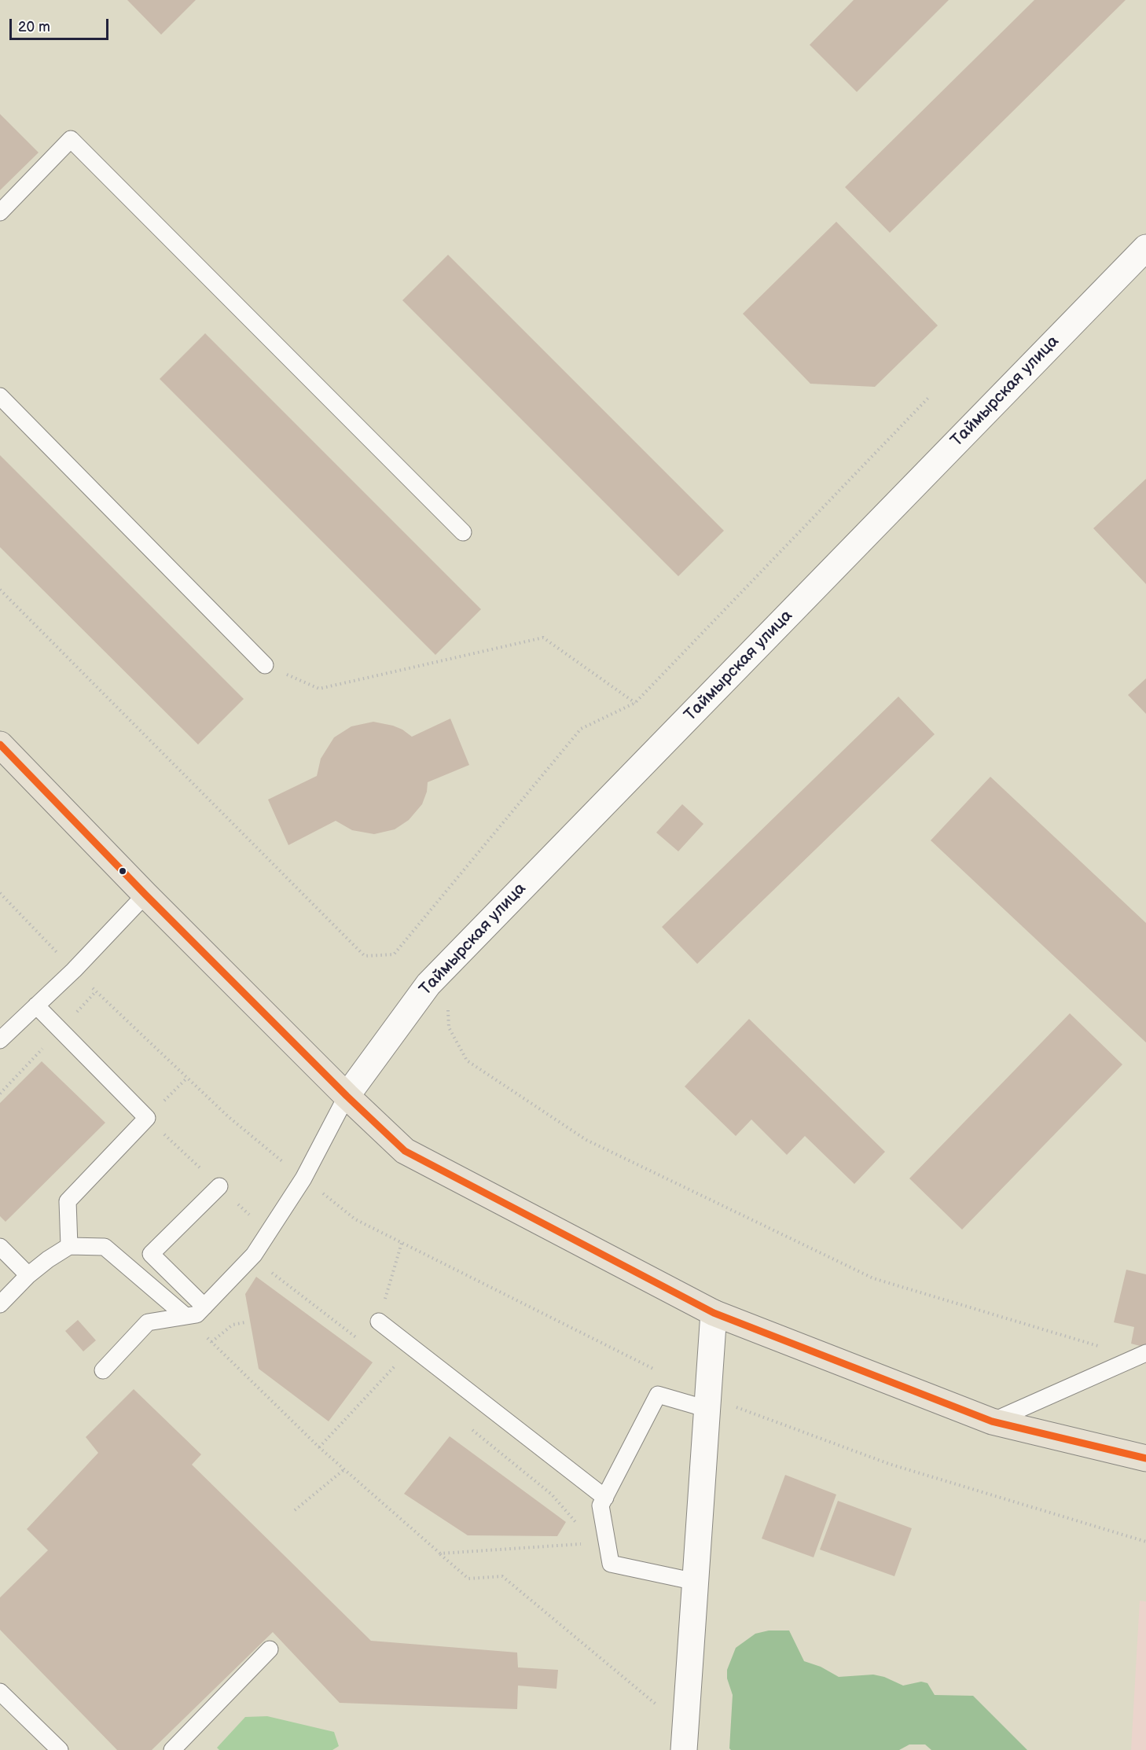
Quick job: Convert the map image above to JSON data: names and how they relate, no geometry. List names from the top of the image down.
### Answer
{
  "streets": {
    "street": ["Таймырская улица"]
  },
  "scale_bar": "20 m"
}
